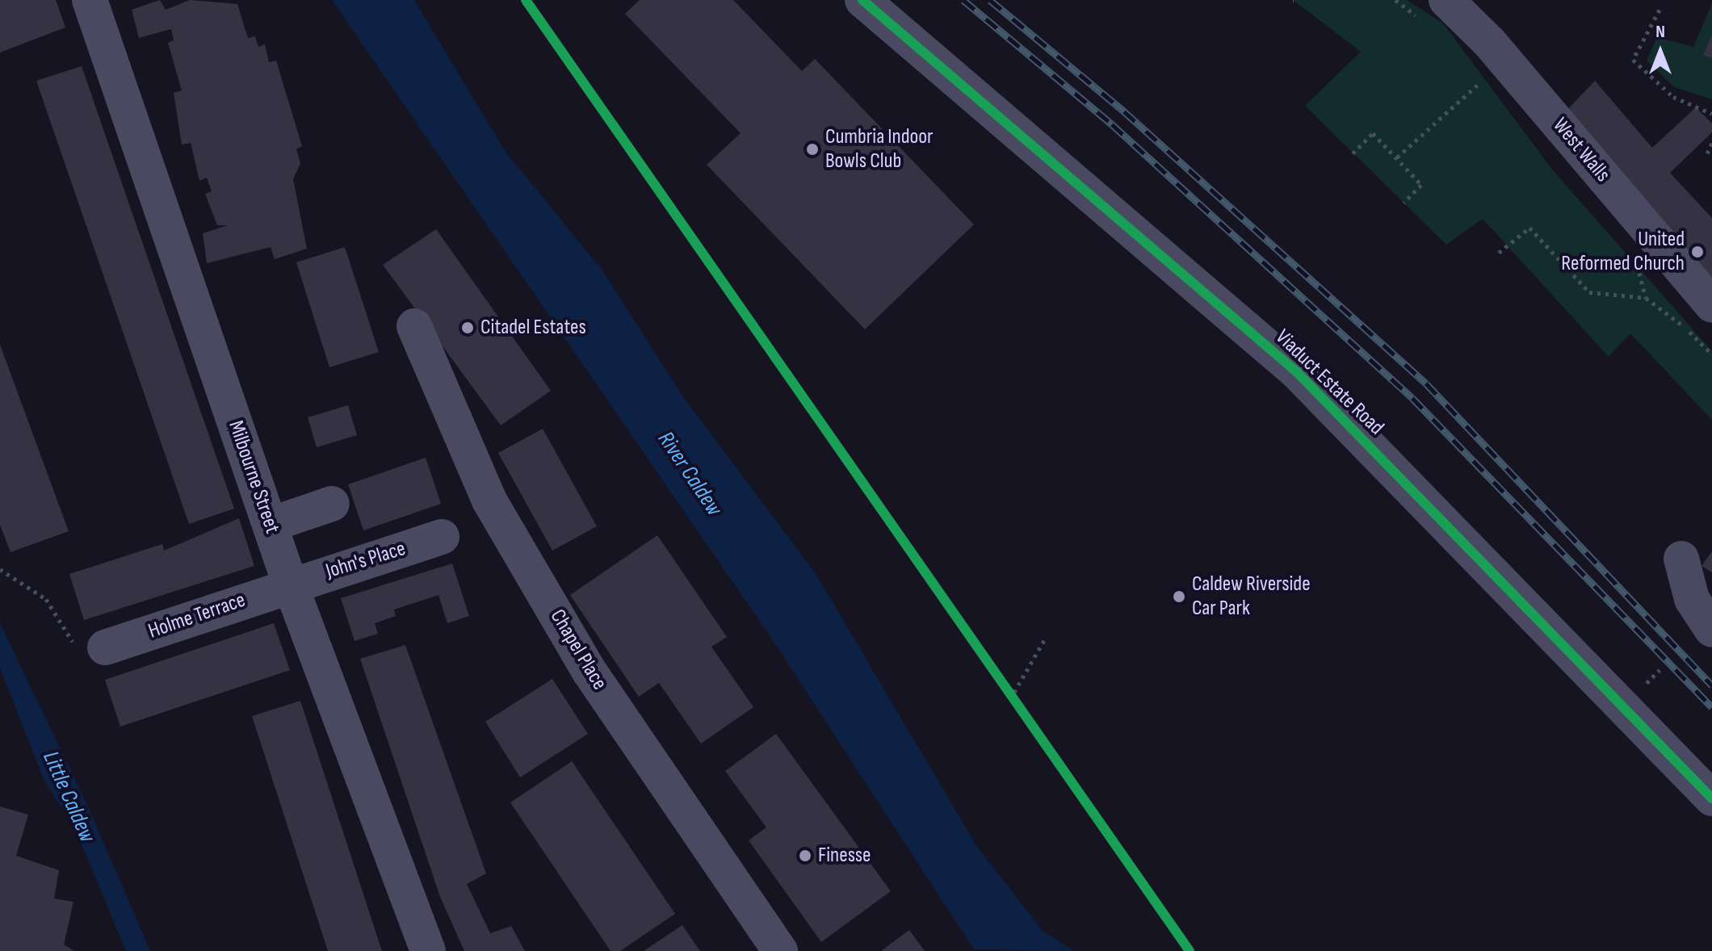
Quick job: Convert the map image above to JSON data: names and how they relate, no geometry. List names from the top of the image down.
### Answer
{
  "streets": {
    "street": [
      "West Walls",
      "Viaduct Estate Road",
      "Milbourne Street",
      "John's Place",
      "Holme Terrace",
      "Chapel Place"
    ]
  },
  "crossings": [
    ["Milbourne Street", "John's Place"],
    ["Milbourne Street", "Holme Terrace"],
    ["John's Place", "Holme Terrace"]
  ],
  "water": ["River Caldew", "Little Caldew"],
  "places": [
    "Cumbria Indoor Bowls Club",
    "United Reformed Church",
    "Citadel Estates",
    "Caldew Riverside Car Park",
    "Finesse"
  ],
  "north": "top"
}
